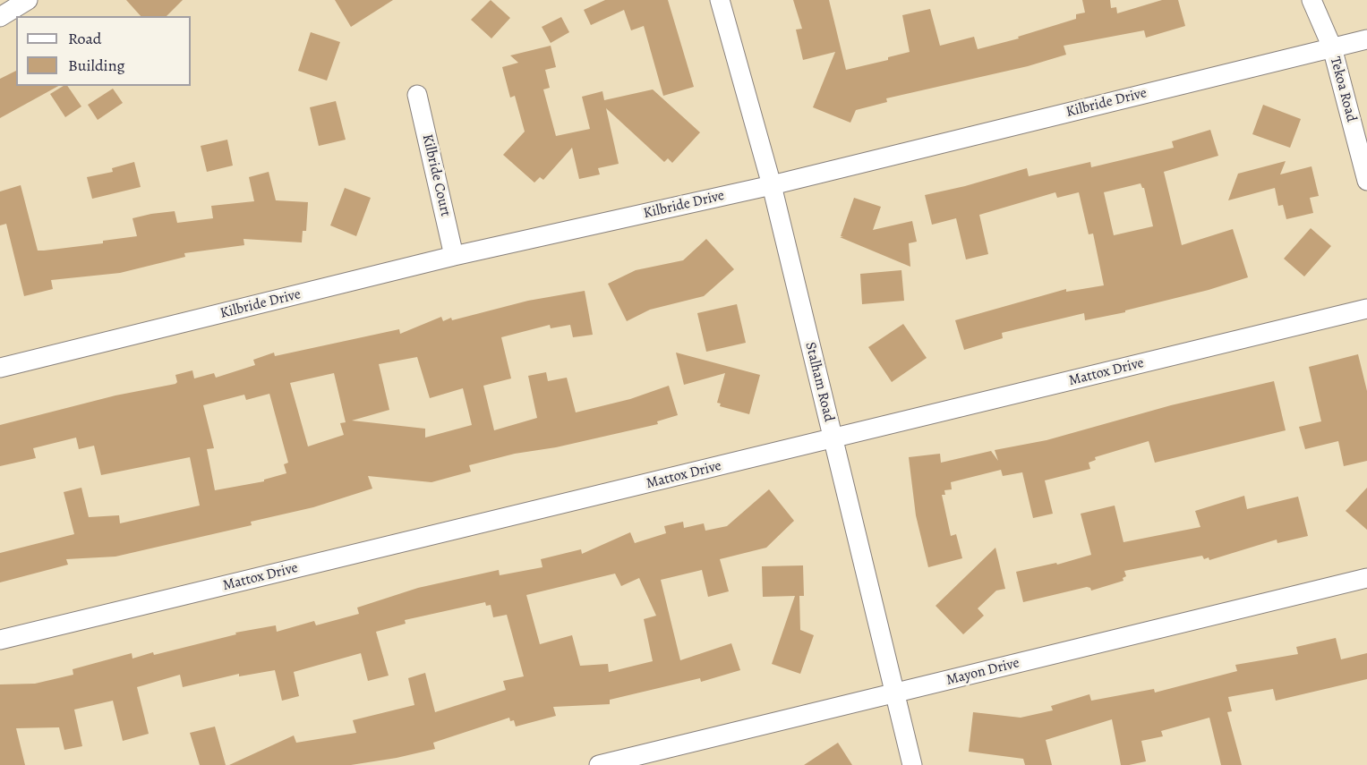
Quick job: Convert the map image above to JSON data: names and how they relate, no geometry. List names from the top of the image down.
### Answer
{
  "streets": {
    "street": [
      "Tekoa Road",
      "Kilbride Drive",
      "Kilbride Court",
      "Mattox Drive",
      "Stalham Road",
      "Mayon Drive"
    ]
  },
  "crossings": [
    ["Tekoa Road", "Kilbride Drive"],
    ["Kilbride Drive", "Kilbride Court"],
    ["Kilbride Drive", "Stalham Road"],
    ["Mattox Drive", "Stalham Road"],
    ["Stalham Road", "Mayon Drive"]
  ],
  "legend": ["Road", "Building"]
}
